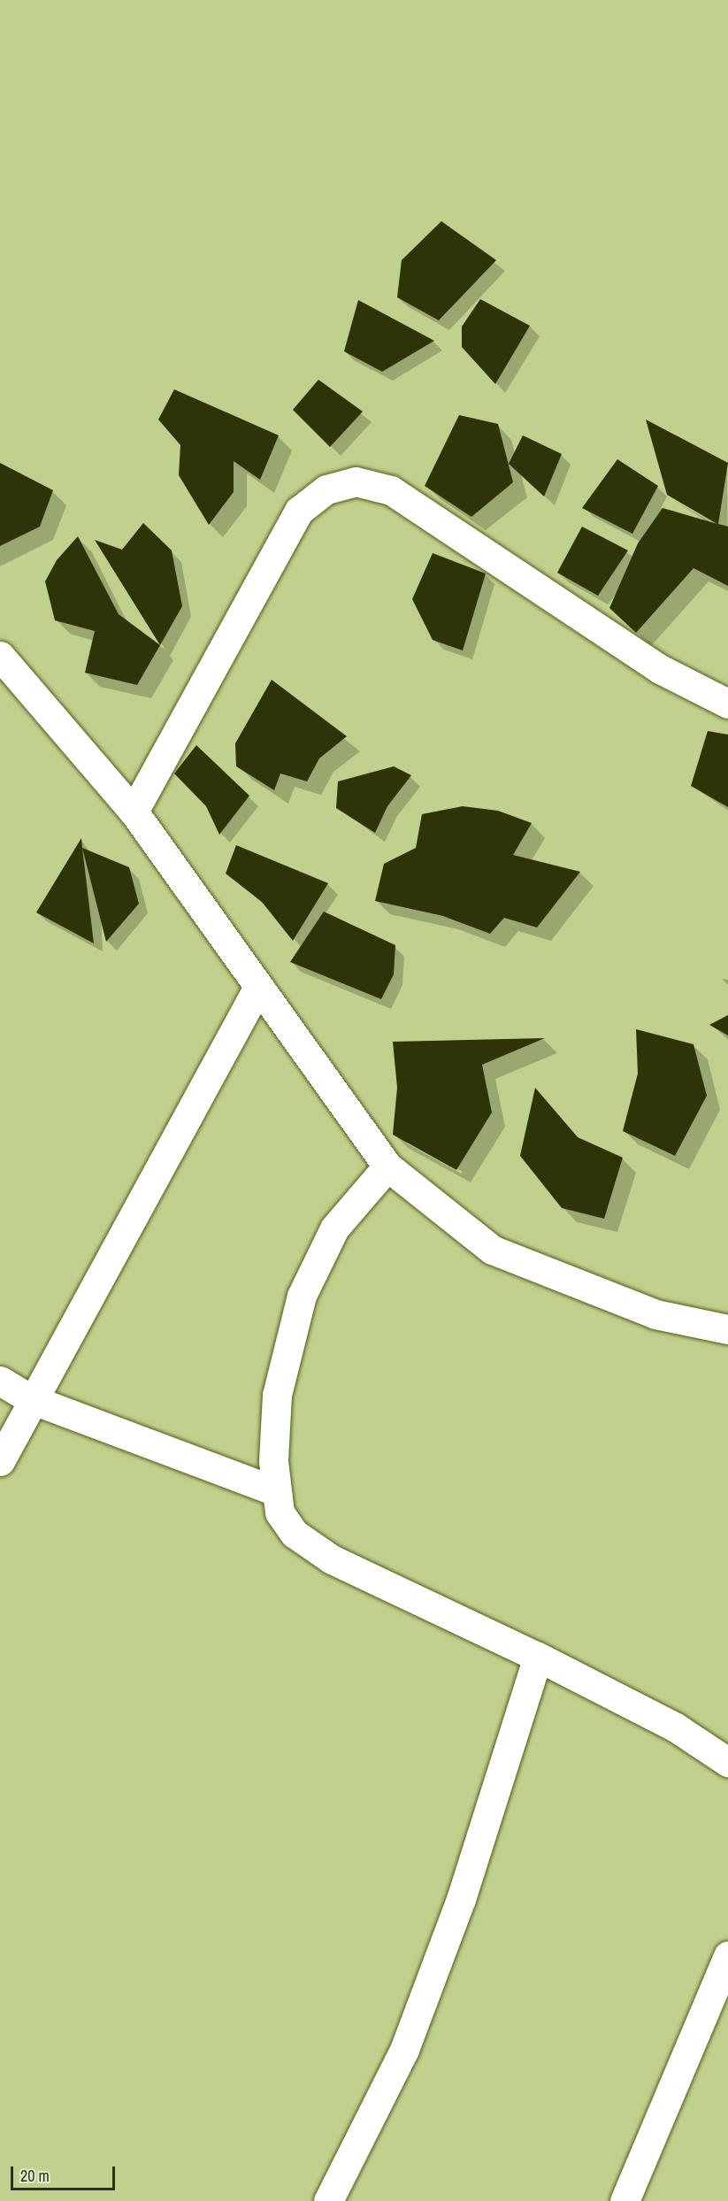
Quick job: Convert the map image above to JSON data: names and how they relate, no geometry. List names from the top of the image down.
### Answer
{
  "scale_bar": "20 m"
}
